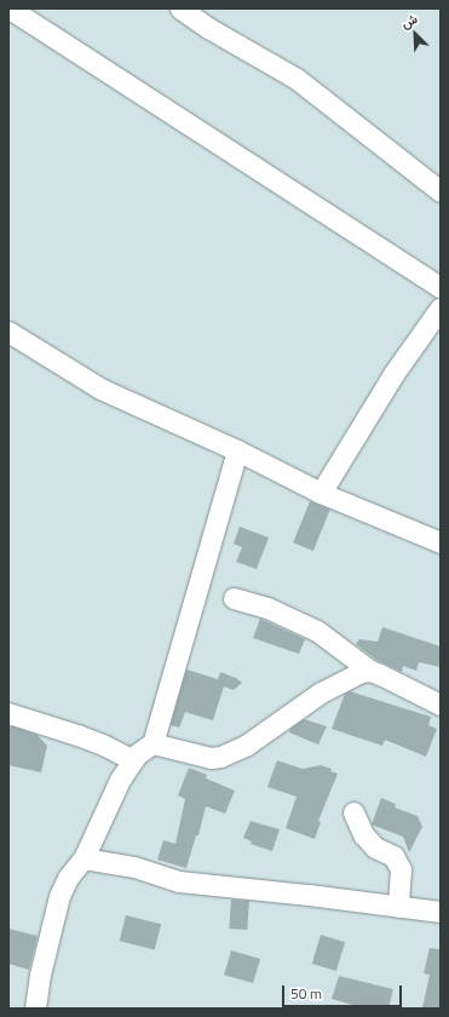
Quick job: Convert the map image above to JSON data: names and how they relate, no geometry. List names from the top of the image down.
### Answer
{
  "scale_bar": "50 m",
  "north": "top left"
}
